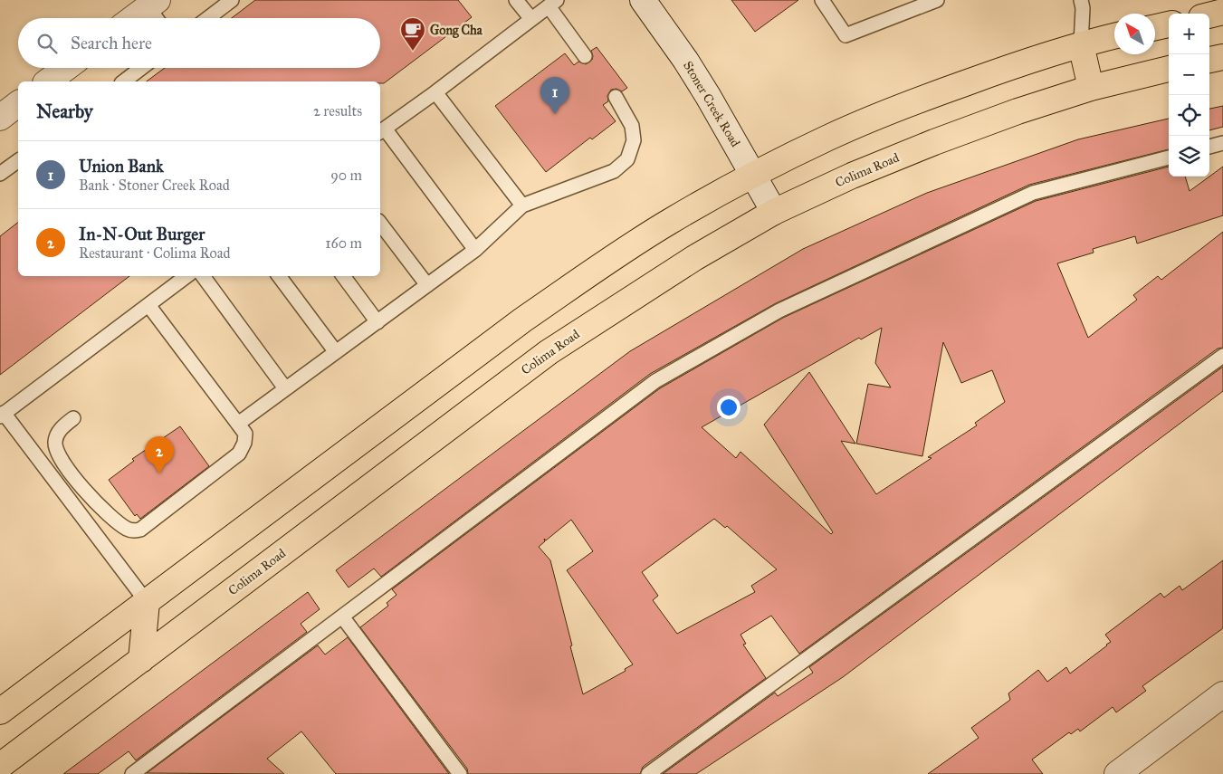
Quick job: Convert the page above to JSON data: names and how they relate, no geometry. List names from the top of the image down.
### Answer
{
  "streets": {
    "main road": ["Colima Road"],
    "street": ["Stoner Creek Road"]
  },
  "crossings": [
    ["Stoner Creek Road", "Colima Road"]
  ],
  "places": {
    "cafe": ["Gong Cha"]
  },
  "north": "top left",
  "page": {
    "map_buttons": ["+", "−"],
    "search": "Search here",
    "pins": ["1", "2"],
    "heading": ["Nearby", "2 results"],
    "list": [
      {
        "mark": "1",
        "name": "Union Bank",
        "note": "Bank · Stoner Creek Road",
        "value": "90 m"
      },
      {
        "mark": "2",
        "name": "In-N-Out Burger",
        "note": "Restaurant · Colima Road",
        "value": "160 m"
      }
    ]
  }
}
